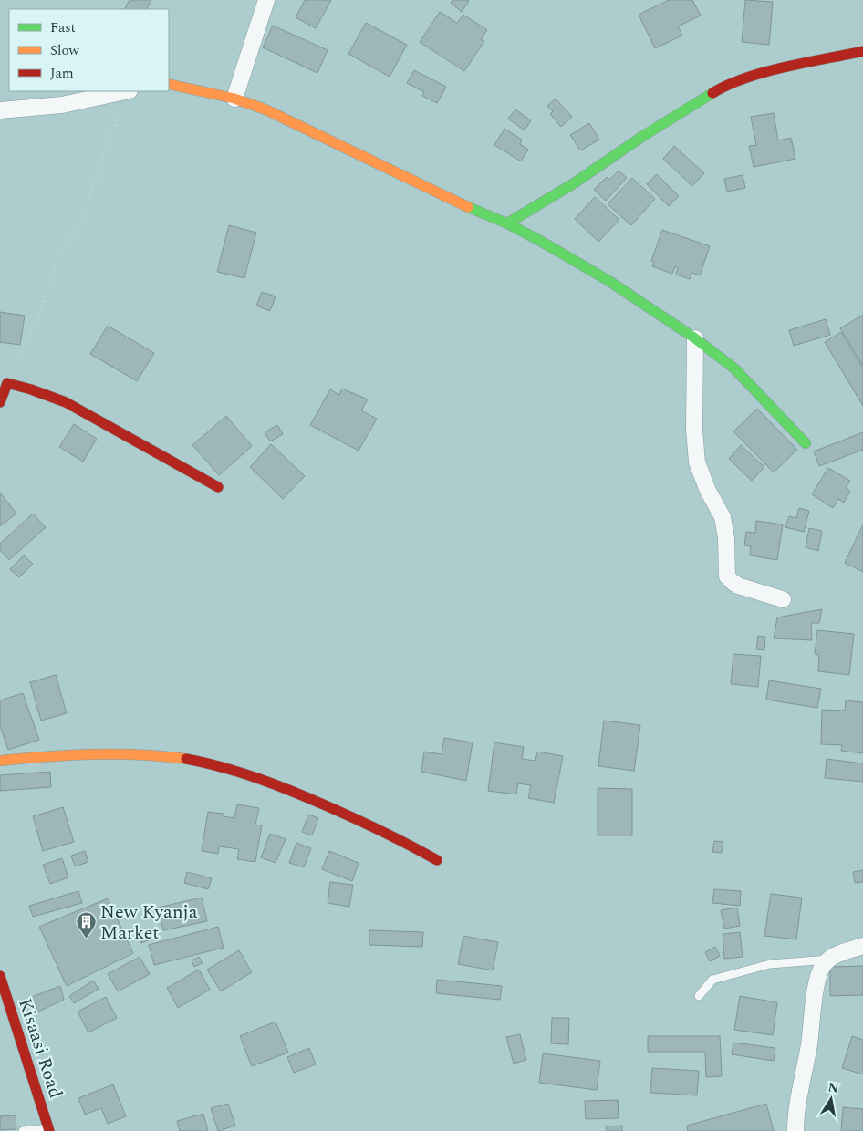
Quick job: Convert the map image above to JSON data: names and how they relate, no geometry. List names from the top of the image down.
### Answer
{
  "streets": {
    "street": ["Kisaasi Road"]
  },
  "places": {
    "building": ["New Kyanja Market"]
  },
  "legend": ["Fast", "Slow", "Jam"],
  "north": "top"
}
